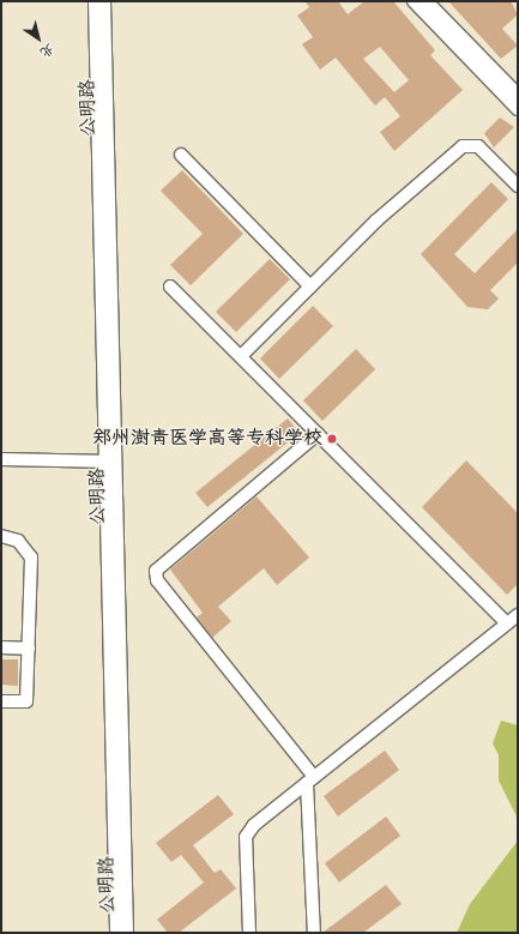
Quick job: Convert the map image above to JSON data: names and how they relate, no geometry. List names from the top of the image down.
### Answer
{
  "streets": {
    "street": ["公明路"]
  },
  "places": ["郑州澍青医学高等专科学校"],
  "north": "bottom right"
}
